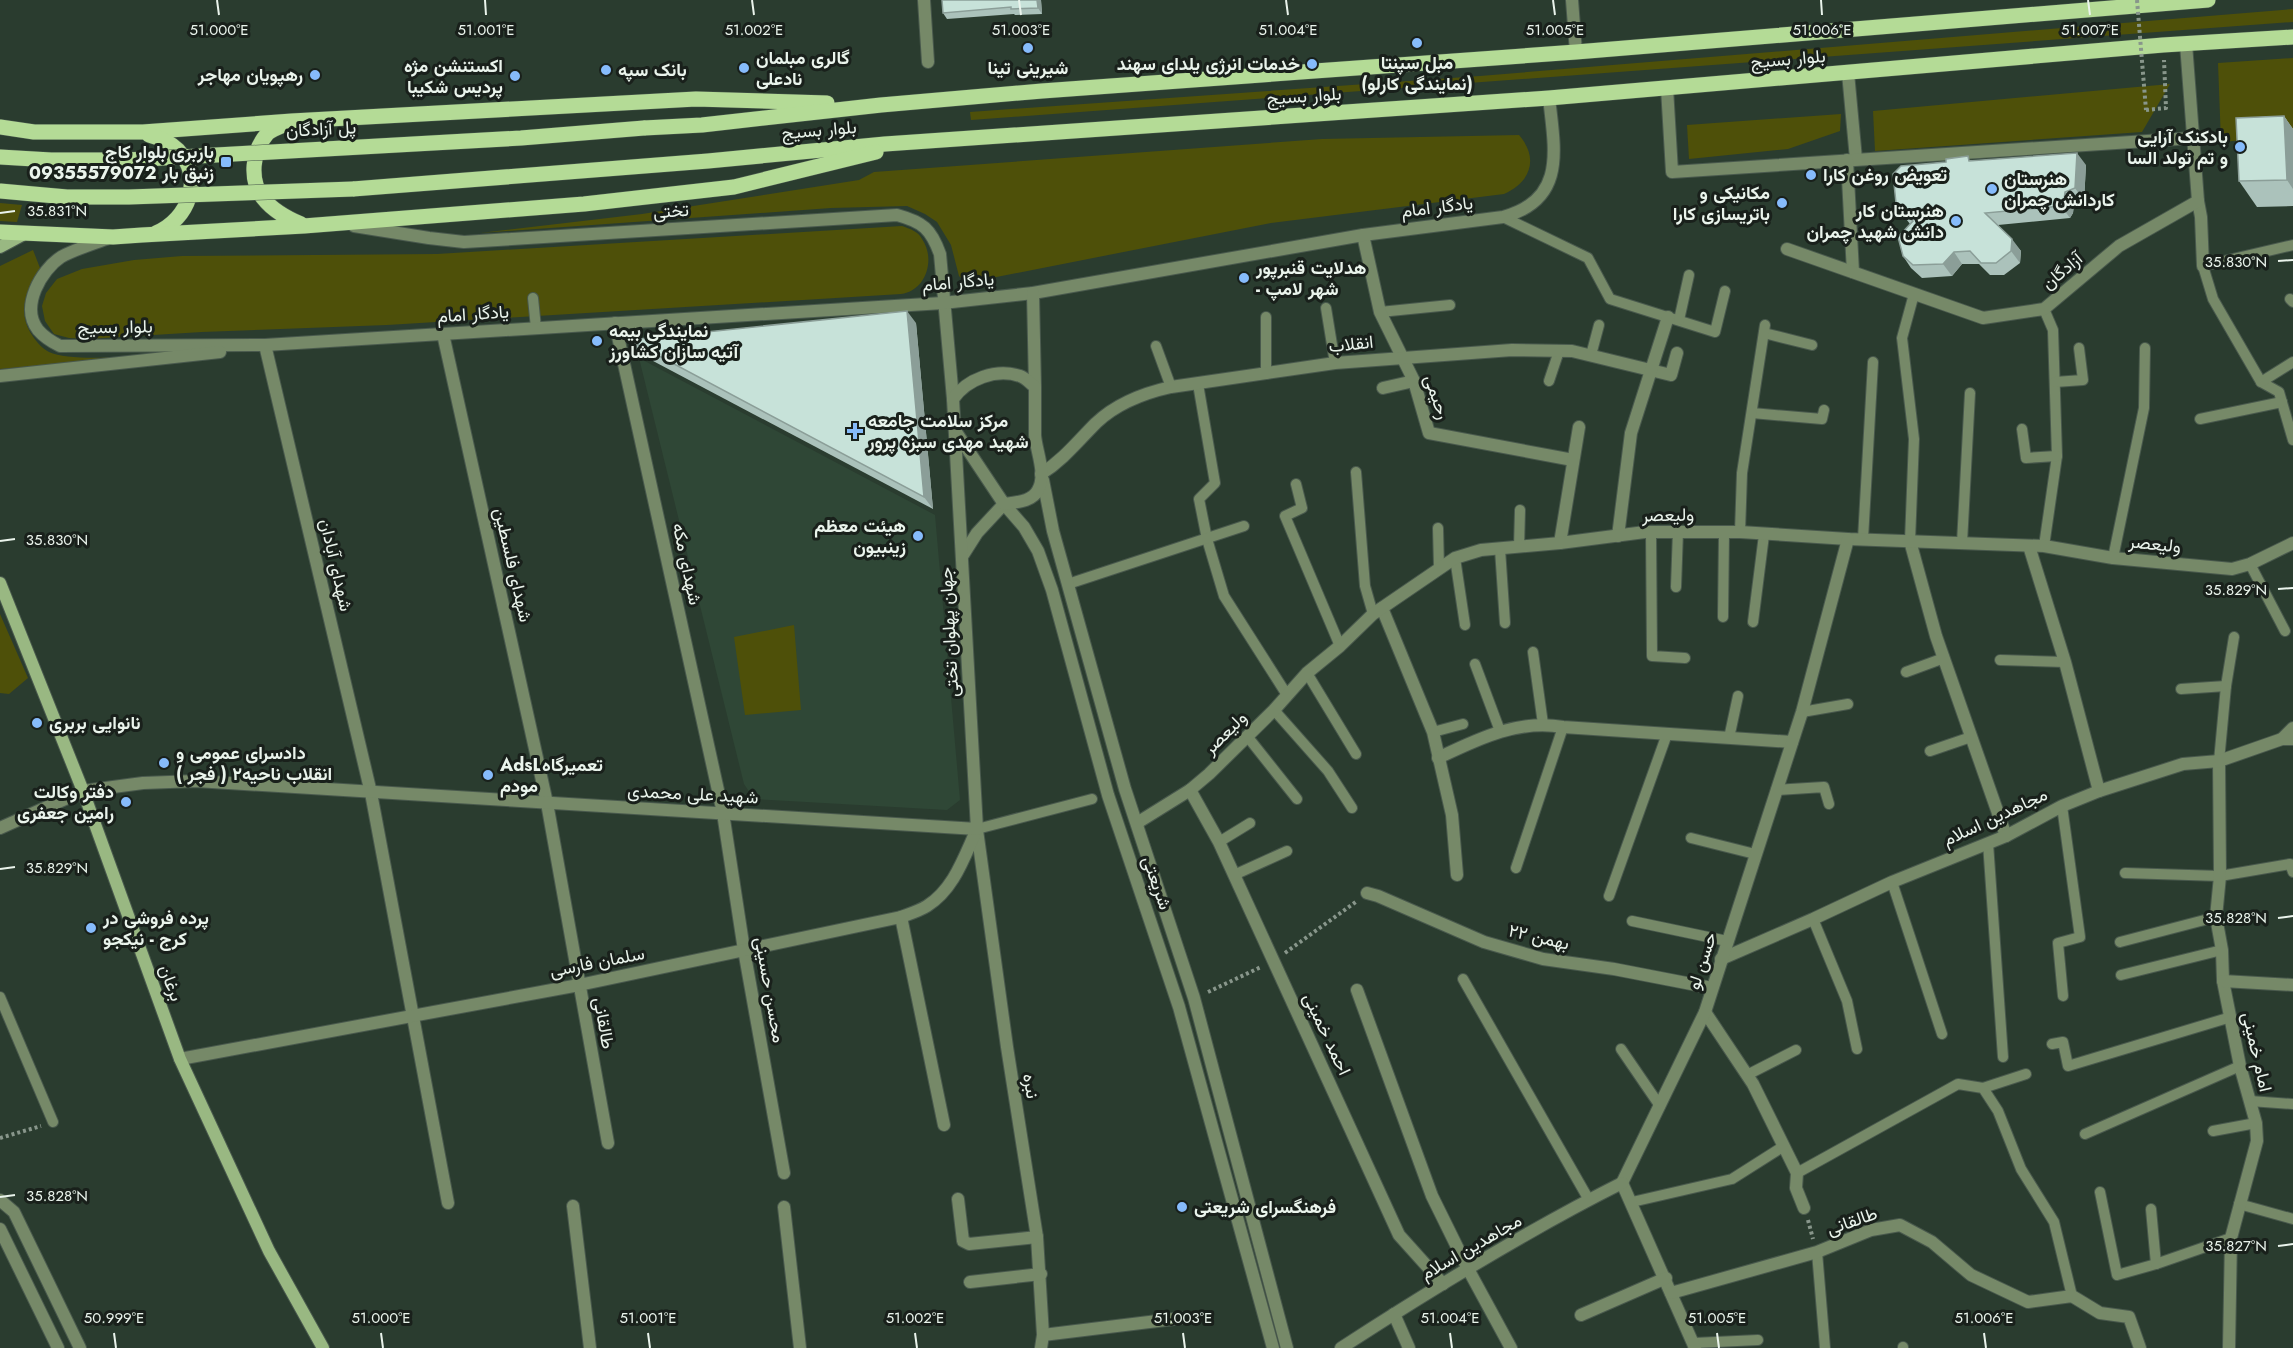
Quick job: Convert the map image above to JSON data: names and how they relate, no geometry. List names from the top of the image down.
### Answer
{
  "streets": {
    "main road": ["بلوار بسیج", "پل آزادگان", "برغان"],
    "street": [
      "یادگار امام",
      "تختی",
      "آزادگان",
      "انقلاب",
      "رحیمی",
      "ولیعصر",
      "شهدای مکه",
      "شهدای آبادان",
      "شهدای فلسطین",
      "جهان پهلوان تختی",
      "شهید علی محمدی",
      "مجاهدین اسلام",
      "شریعتی",
      "۲۲ بهمن",
      "حسن لو",
      "سلمان فارسی",
      "محسن حسینی",
      "طالقانی",
      "احمد خمینی",
      "امام خمینی",
      "نبره"
    ]
  },
  "crossings": [
    ["بلوار بسیج", "پل آزادگان"],
    ["بلوار بسیج", "یادگار امام"],
    ["بلوار بسیج", "شهدای آبادان"],
    ["یادگار امام", "تختی"],
    ["یادگار امام", "رحیمی"],
    ["یادگار امام", "شهدای مکه"],
    ["یادگار امام", "شهدای آبادان"],
    ["یادگار امام", "شهدای فلسطین"],
    ["یادگار امام", "شریعتی"],
    ["انقلاب", "رحیمی"],
    ["انقلاب", "شریعتی"],
    ["ولیعصر", "شریعتی"],
    ["ولیعصر", "حسن لو"],
    ["ولیعصر", "احمد خمینی"],
    ["شهدای مکه", "شهید علی محمدی"],
    ["شهدای مکه", "محسن حسینی"],
    ["شهدای آبادان", "شهید علی محمدی"],
    ["شهدای آبادان", "سلمان فارسی"],
    ["شهدای فلسطین", "شهید علی محمدی"],
    ["شهدای فلسطین", "طالقانی"],
    ["جهان پهلوان تختی", "شهید علی محمدی"],
    ["جهان پهلوان تختی", "شریعتی"],
    ["جهان پهلوان تختی", "سلمان فارسی"],
    ["جهان پهلوان تختی", "نبره"],
    ["شهید علی محمدی", "سلمان فارسی"],
    ["شهید علی محمدی", "برغان"],
    ["شهید علی محمدی", "محسن حسینی"],
    ["شهید علی محمدی", "طالقانی"],
    ["شهید علی محمدی", "نبره"],
    ["مجاهدین اسلام", "حسن لو"],
    ["مجاهدین اسلام", "احمد خمینی"],
    ["مجاهدین اسلام", "امام خمینی"],
    ["۲۲ بهمن", "حسن لو"],
    ["سلمان فارسی", "برغان"],
    ["سلمان فارسی", "محسن حسینی"],
    ["سلمان فارسی", "طالقانی"],
    ["سلمان فارسی", "نبره"]
  ],
  "places": {
    "other": [
      "مبل سپنتا (نمایندگی کارلو)",
      "شیرینی تینا",
      "خدمات انرژی یلدای سهند",
      "گالری مبلمان نادعلی",
      "بانک سپه",
      "رهپویان مهاجر",
      "اکستنشن مژه پردیس شکیبا",
      "بادکنک آرایی و تم تولد السا",
      "تعویض روغن کارا",
      "هنرستان کاردانش چمران",
      "مکانیکی و باتریسازی کارا",
      "هنرستان کار دانش شهید چمران",
      "هدلایت قنبرپور - شهر لامپ",
      "نمایندگی بیمه آتیه سازان کشاورز",
      "هیئت معظم زینبیون",
      "نانوایی بربری",
      "دادسرای عمومی و انقلاب ناحیه۲ ( فجر )",
      "AdsLتعمیرگاه مودم",
      "دفتر وکالت رامین جعفری",
      "پرده فروشی در کرج - نیکجو",
      "فرهنگسرای شریعتی"
    ],
    "transit": ["باربری بلوار کاج زنبق بار 09355579072"],
    "health": ["مرکز سلامت جامعه شهید مهدی سبزه پرور"]
  },
  "coordinates": [
    "51.000°E",
    "51.001°E",
    "51.002°E",
    "51.003°E",
    "51.004°E",
    "51.005°E",
    "51.006°E",
    "51.007°E",
    "35.831°N",
    "35.830°N",
    "35.829°N",
    "35.828°N",
    "35.827°N",
    "50.999°E"
  ]
}
